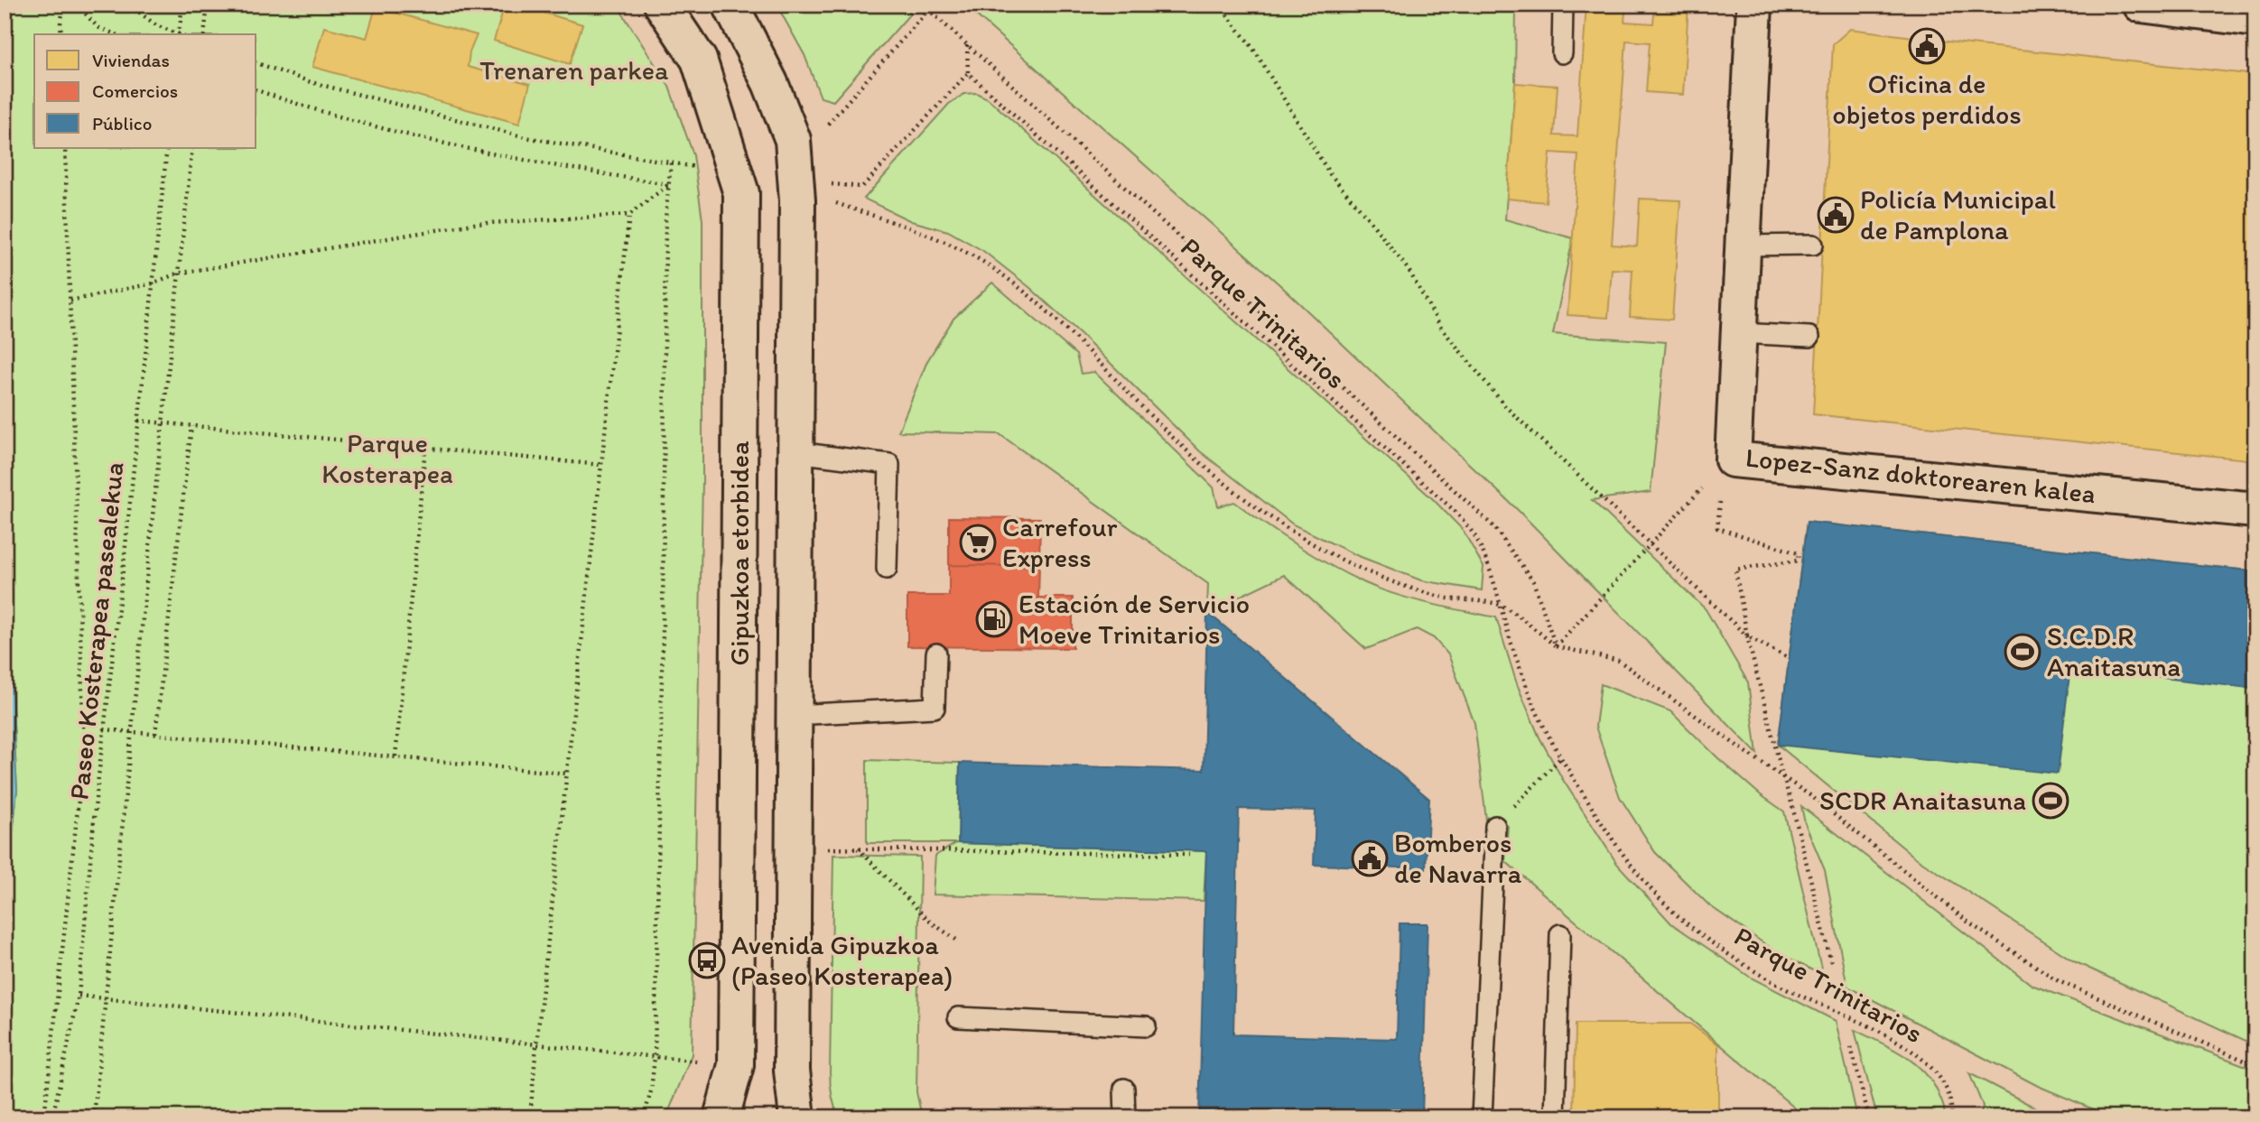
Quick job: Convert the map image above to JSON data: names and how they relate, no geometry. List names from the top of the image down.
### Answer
{
  "streets": {
    "street": ["Lopez-Sanz doktorearen kalea", "Gipuzkoa etorbidea"],
    "path": ["Parque Trinitarios", "Paseo Kosterapea pasealekua"]
  },
  "parks": ["Trenaren parkea", "Parque Kosterapea"],
  "places": {
    "public building": ["Oficina de objetos perdidos", "Policía Municipal de Pamplona", "Bomberos de Navarra"],
    "supermarket": ["Carrefour Express"],
    "fuel station": ["Estación de Servicio Moeve Trinitarios"],
    "sports": ["S.C.D.R Anaitasuna", "SCDR Anaitasuna"],
    "bus stop": ["Avenida Gipuzkoa (Paseo Kosterapea)"]
  },
  "legend": ["Viviendas", "Comercios", "Público"]
}
